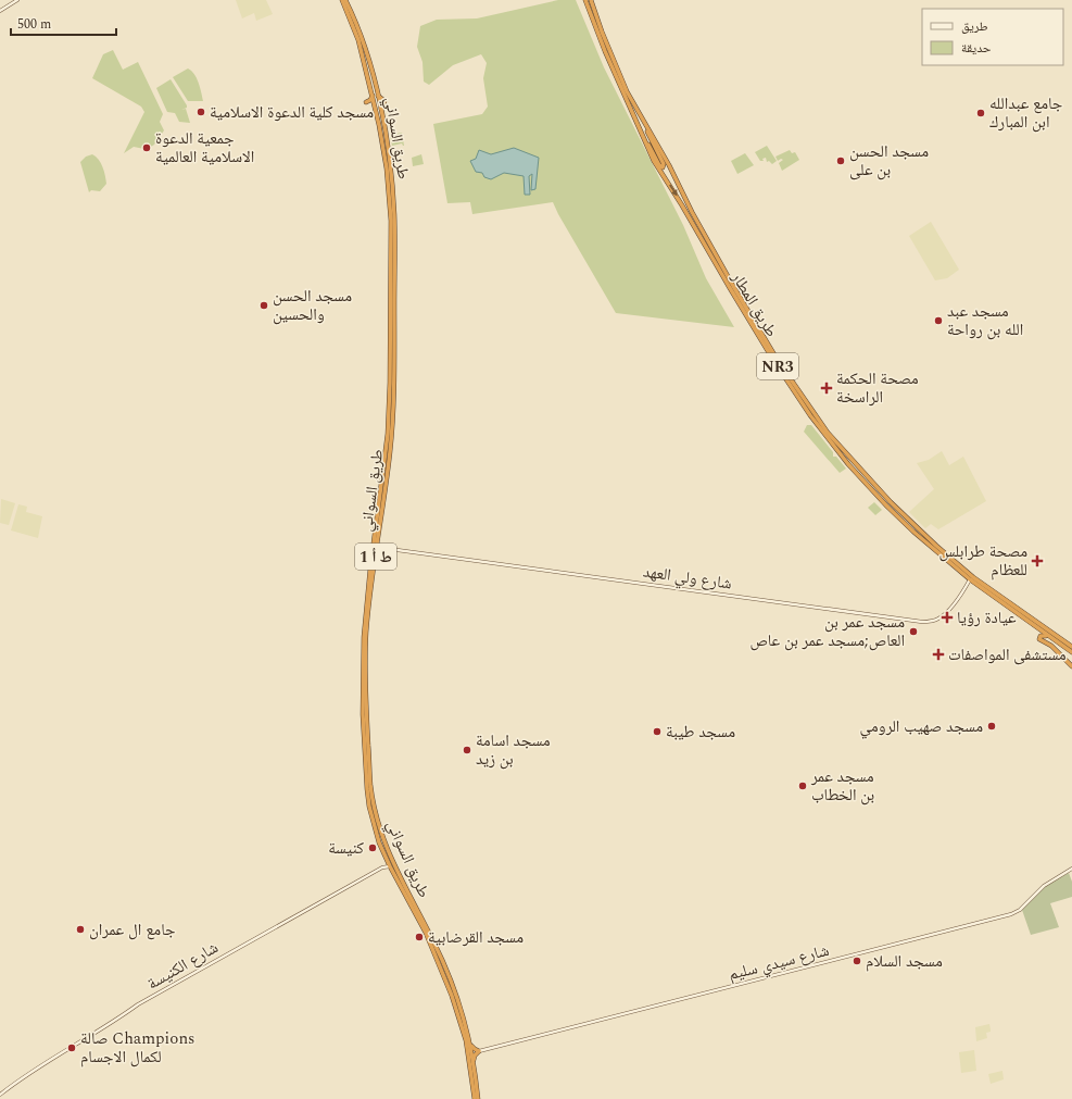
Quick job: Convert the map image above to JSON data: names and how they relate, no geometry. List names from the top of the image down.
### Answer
{
  "streets": {
    "highway": [
      "طريق السواني",
      "طريق المطار",
      "NR3",
      "ط أ 1"
    ],
    "main road": ["شارع ولي العهد", "شارع سيدي سليم", "شارع الكنيسة"]
  },
  "crossings": [
    ["طريق السواني", "شارع الكنيسة"],
    ["طريق المطار", "شارع ولي العهد"]
  ],
  "places": {
    "other": [
      "مسجد كلية الدعوة الاسلامية",
      "جامع عبدالله ابن المبارك",
      "جمعية الدعوة الاسلامية العالمية",
      "مسجد الحسن بن على",
      "مسجد الحسن والحسين",
      "مسجد عبد الله بن رواحة",
      "مسجد عمر بن العاص;مسجد عمر بن عاص",
      "مسجد صهيب الرومي",
      "مسجد طيبة",
      "مسجد اسامة بن زيد",
      "مسجد عمر بن الخطاب",
      "كنيسة",
      "جامع ال عمران",
      "مسجد القرضابية",
      "مسجد السلام",
      "صالة Champions لكمال الاجسام"
    ],
    "health": [
      "مصحة الحكمة الراسخة",
      "مصحة طرابلس للعظام",
      "عيادة رؤيا",
      "مستشفى المواصفات"
    ]
  },
  "legend": ["طريق", "حديقة"],
  "scale_bar": "500 m"
}
